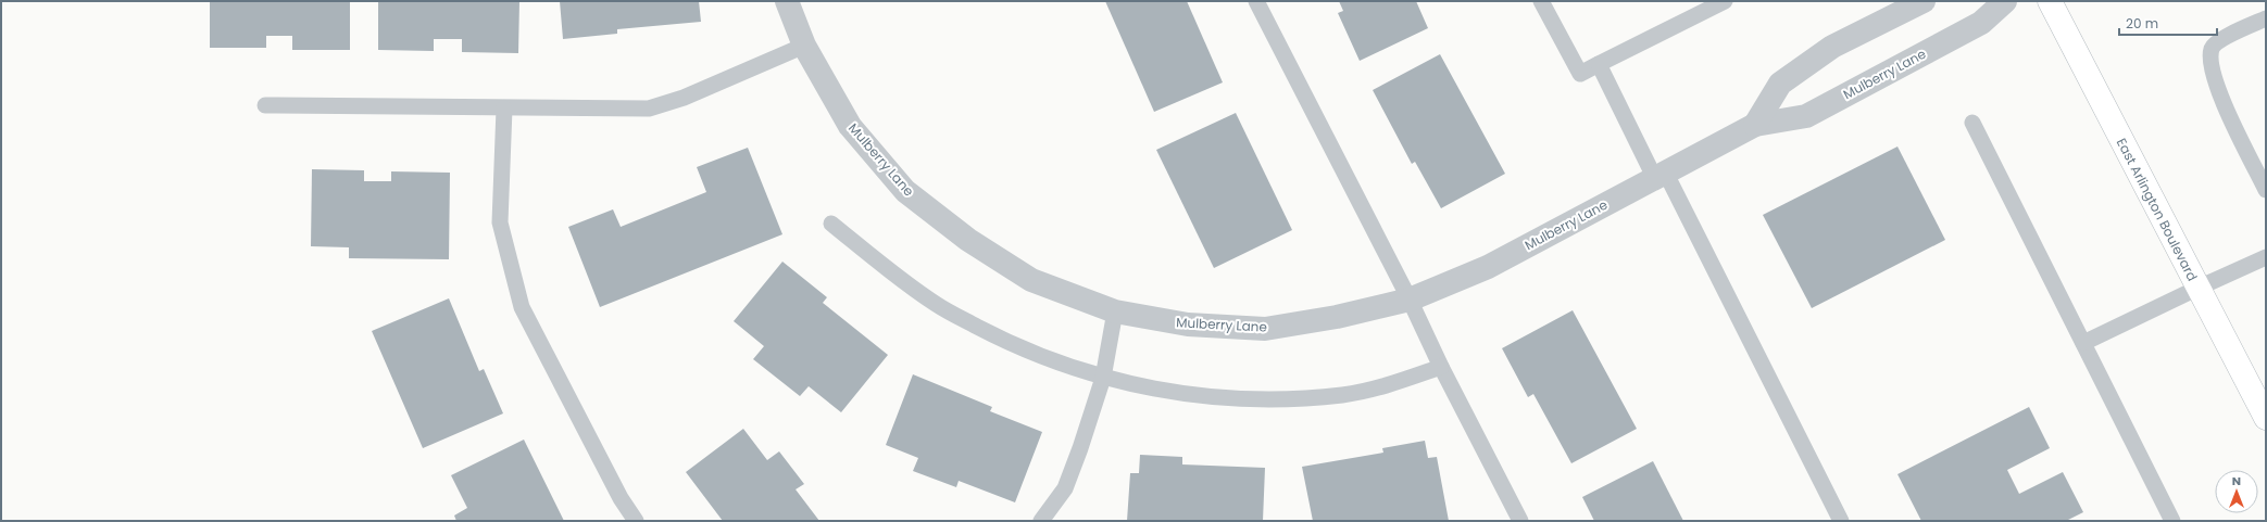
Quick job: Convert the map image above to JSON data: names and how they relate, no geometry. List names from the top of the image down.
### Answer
{
  "streets": {
    "main road": ["East Arlington Boulevard"],
    "street": ["Mulberry Lane"]
  },
  "scale_bar": "20 m",
  "north": "top"
}
